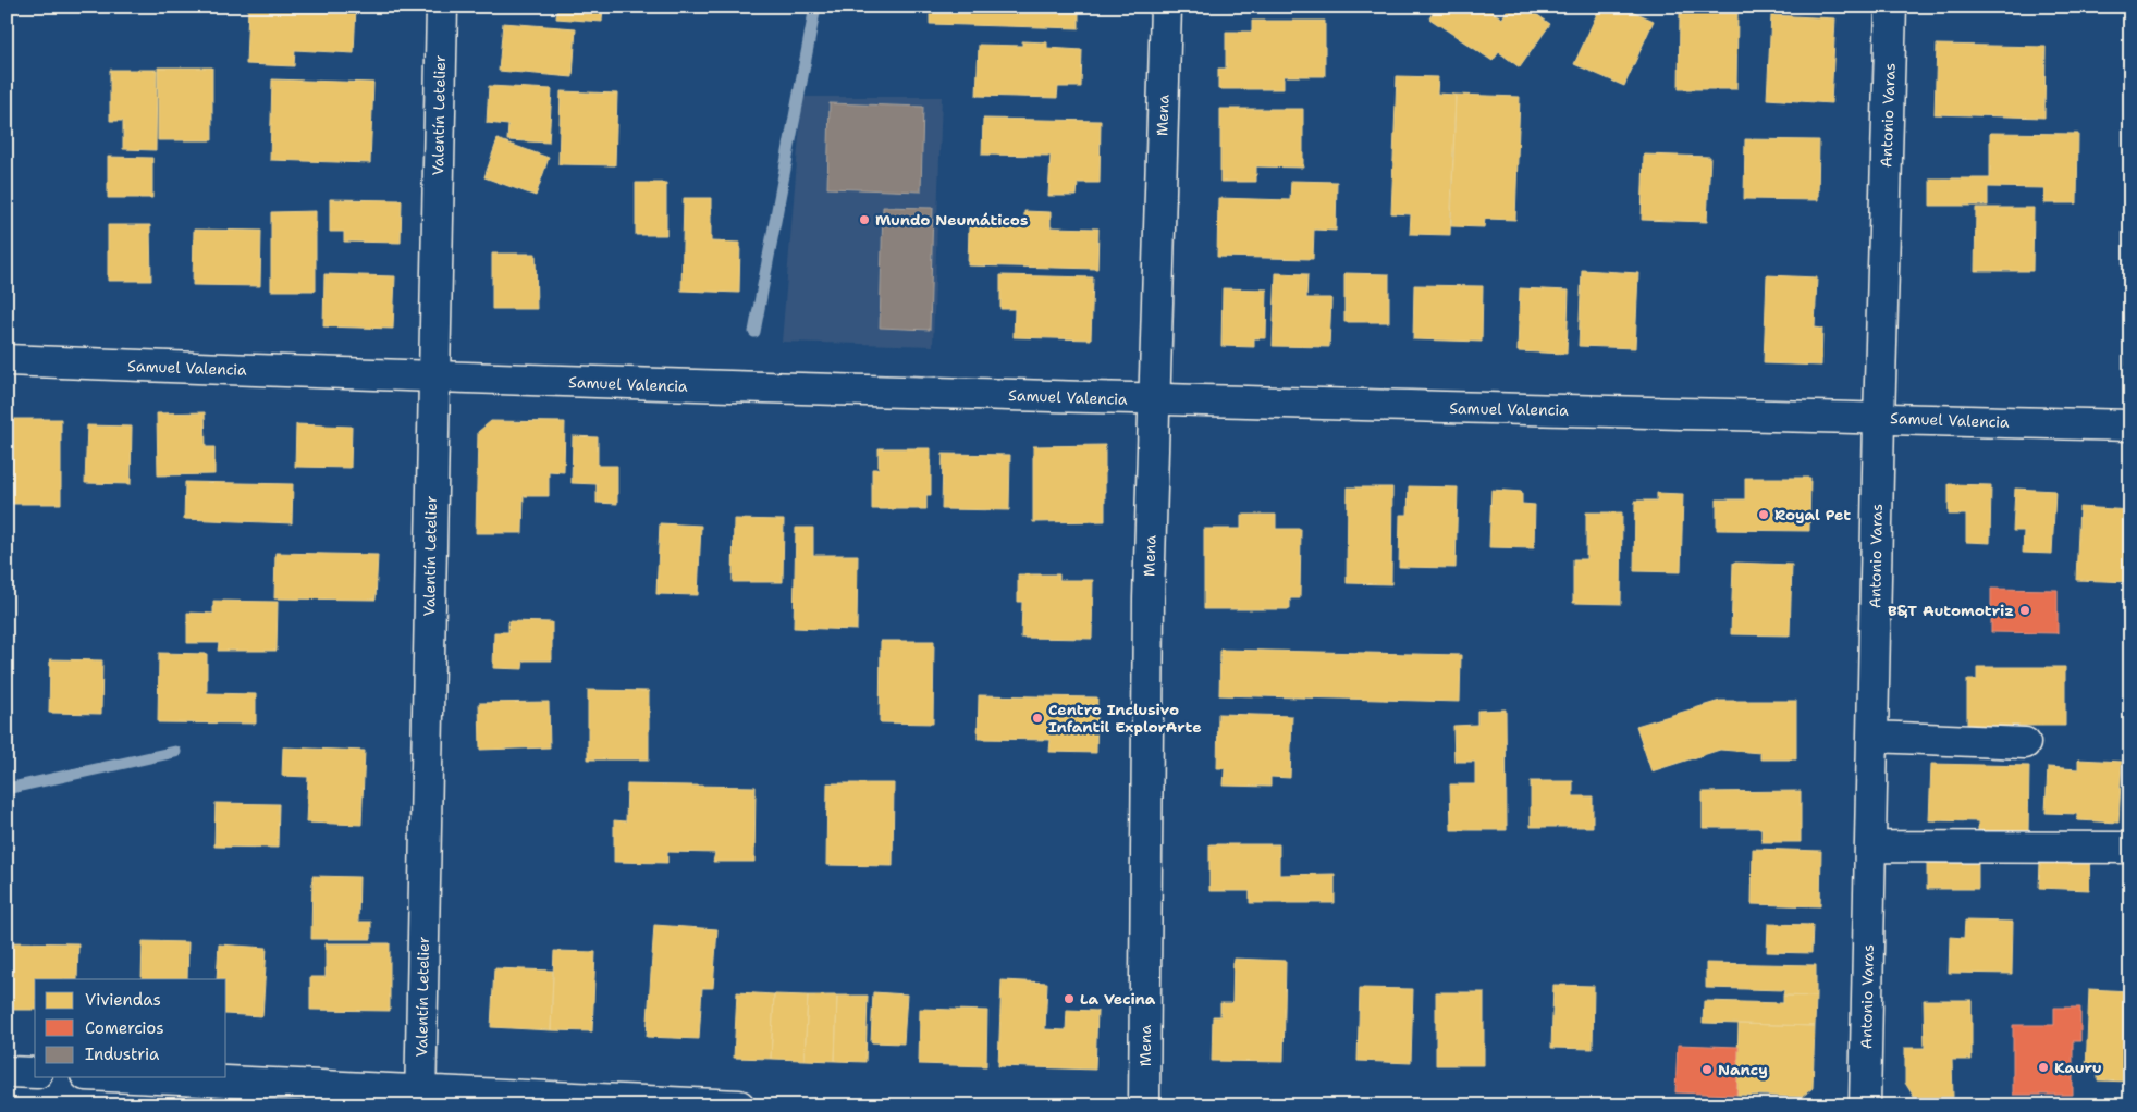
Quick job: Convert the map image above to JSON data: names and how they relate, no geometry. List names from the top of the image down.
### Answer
{
  "streets": {
    "street": [
      "Valentín Letelier",
      "Mena",
      "Antonio Varas",
      "Samuel Valencia"
    ]
  },
  "crossings": [
    ["Valentín Letelier", "Samuel Valencia"],
    ["Mena", "Samuel Valencia"],
    ["Antonio Varas", "Samuel Valencia"]
  ],
  "places": [
    "Mundo Neumáticos",
    "Royal Pet",
    "B&T Automotriz",
    "Centro Inclusivo Infantil ExplorArte",
    "La Vecina",
    "Kauru",
    "Nancy"
  ],
  "legend": ["Viviendas", "Comercios", "Industria"]
}
